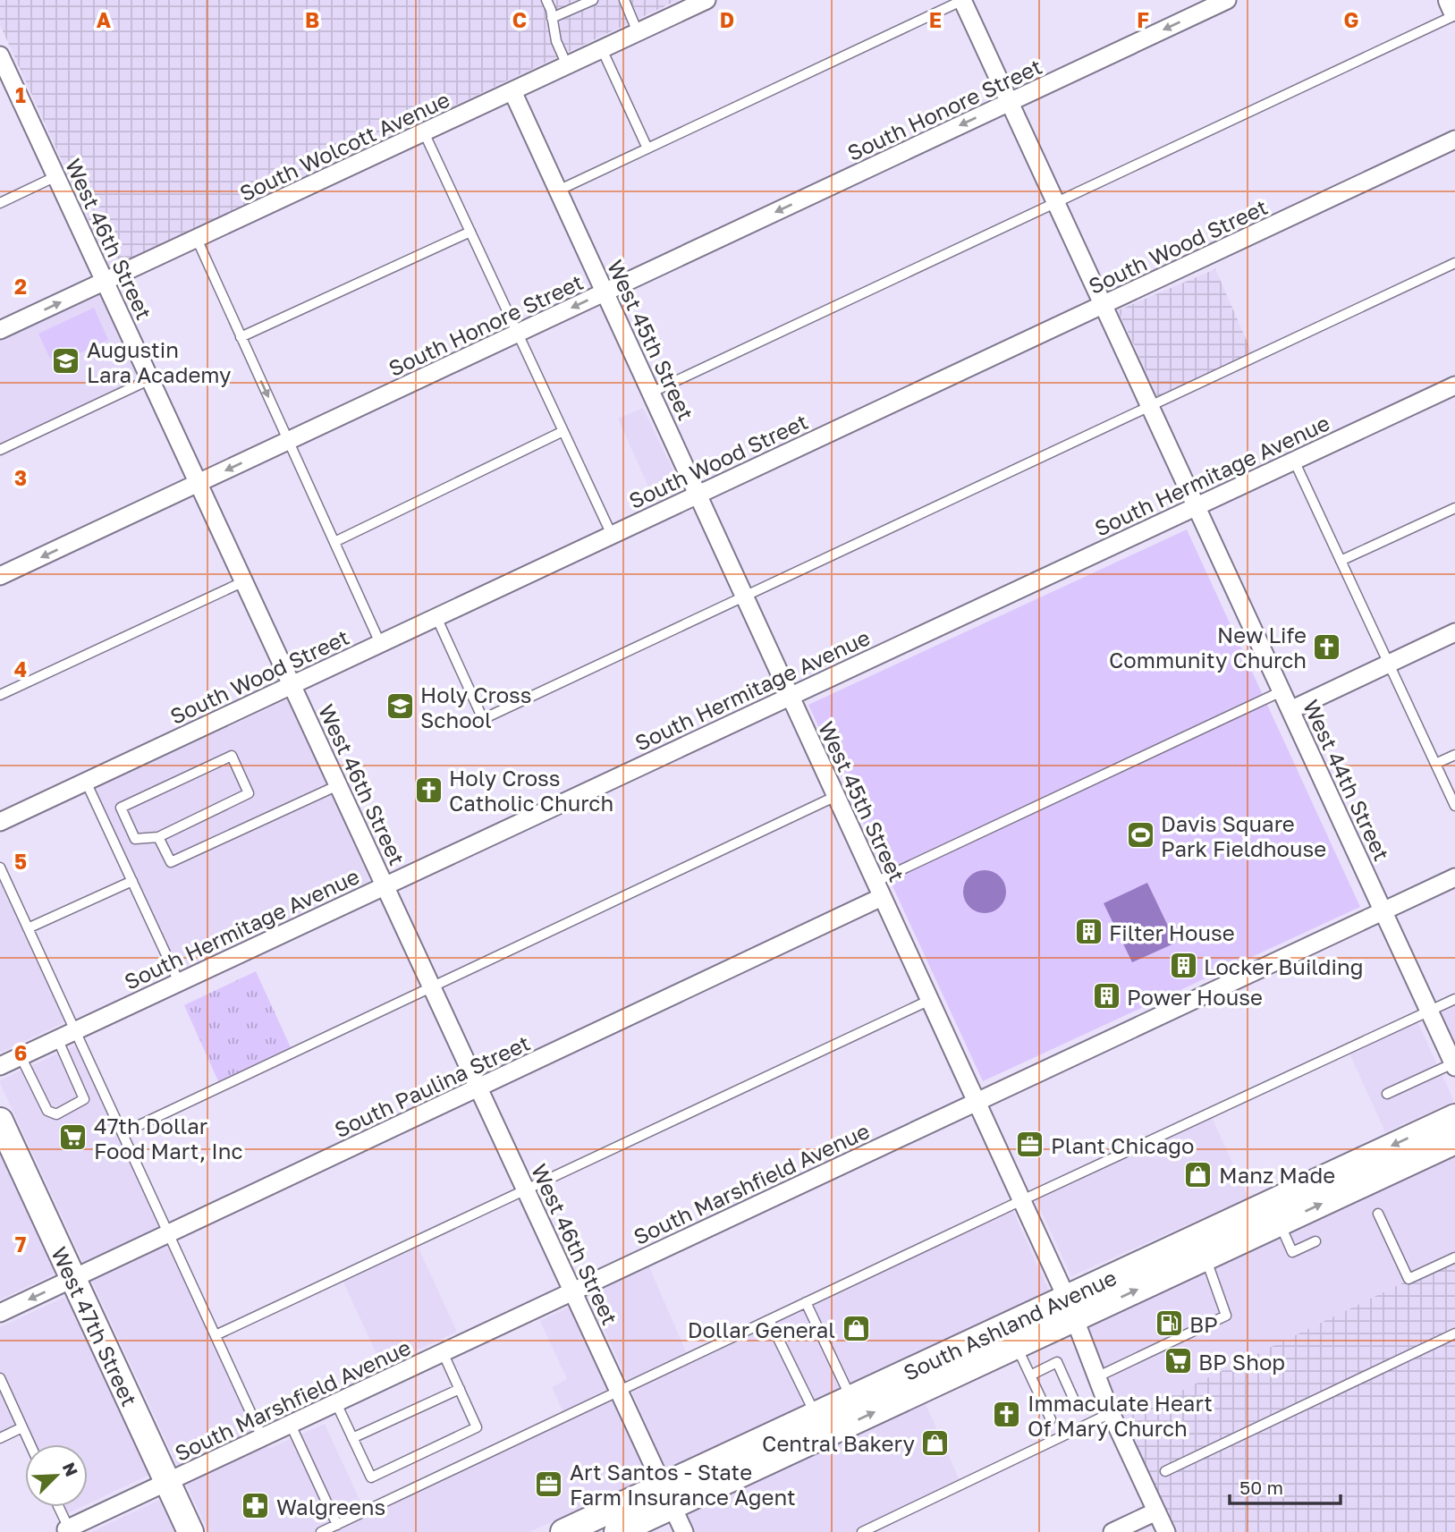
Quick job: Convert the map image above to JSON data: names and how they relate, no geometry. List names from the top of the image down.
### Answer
{
  "streets": {
    "main road": ["South Ashland Avenue", "West 47th Street"],
    "street": [
      "South Honore Street",
      "South Wolcott Avenue",
      "West 46th Street",
      "South Wood Street",
      "West 45th Street",
      "South Hermitage Avenue",
      "West 44th Street",
      "South Paulina Street",
      "South Marshfield Avenue"
    ]
  },
  "crossings": [
    ["South Honore Street", "West 46th Street"],
    ["South Honore Street", "West 45th Street"],
    ["South Honore Street", "West 44th Street"],
    ["South Wolcott Avenue", "West 46th Street"],
    ["South Wolcott Avenue", "West 45th Street"],
    ["West 46th Street", "South Wood Street"],
    ["West 46th Street", "South Hermitage Avenue"],
    ["West 46th Street", "South Paulina Street"],
    ["West 46th Street", "South Marshfield Avenue"],
    ["West 46th Street", "South Ashland Avenue"],
    ["South Wood Street", "West 45th Street"],
    ["South Wood Street", "West 44th Street"],
    ["West 45th Street", "South Hermitage Avenue"],
    ["West 45th Street", "South Paulina Street"],
    ["West 45th Street", "South Marshfield Avenue"],
    ["West 45th Street", "South Ashland Avenue"],
    ["South Hermitage Avenue", "West 44th Street"],
    ["West 44th Street", "South Marshfield Avenue"],
    ["South Paulina Street", "West 47th Street"],
    ["South Marshfield Avenue", "West 47th Street"]
  ],
  "one_way": ["South Honore Street"],
  "places": {
    "school or university": ["Augustin Lara Academy", "Holy Cross School"],
    "church": ["New Life Community Church", "Holy Cross Catholic Church", "Immaculate Heart Of Mary Church"],
    "sports": ["Davis Square Park Fieldhouse"],
    "building": ["Filter House", "Locker Building", "Power House"],
    "supermarket": ["47th Dollar Food Mart, Inc", "BP Shop"],
    "office": ["Plant Chicago", "Art Santos - State Farm Insurance Agent"],
    "shop": ["Manz Made", "Dollar General", "Central Bakery"],
    "fuel station": ["BP"],
    "pharmacy": ["Walgreens"]
  },
  "scale_bar": "50 m",
  "north": "top right",
  "grid": {
    "columns": [
      "A",
      "B",
      "C",
      "D",
      "E",
      "F",
      "G"
    ],
    "rows": [
      "1",
      "2",
      "3",
      "4",
      "5",
      "6",
      "7"
    ]
  }
}
